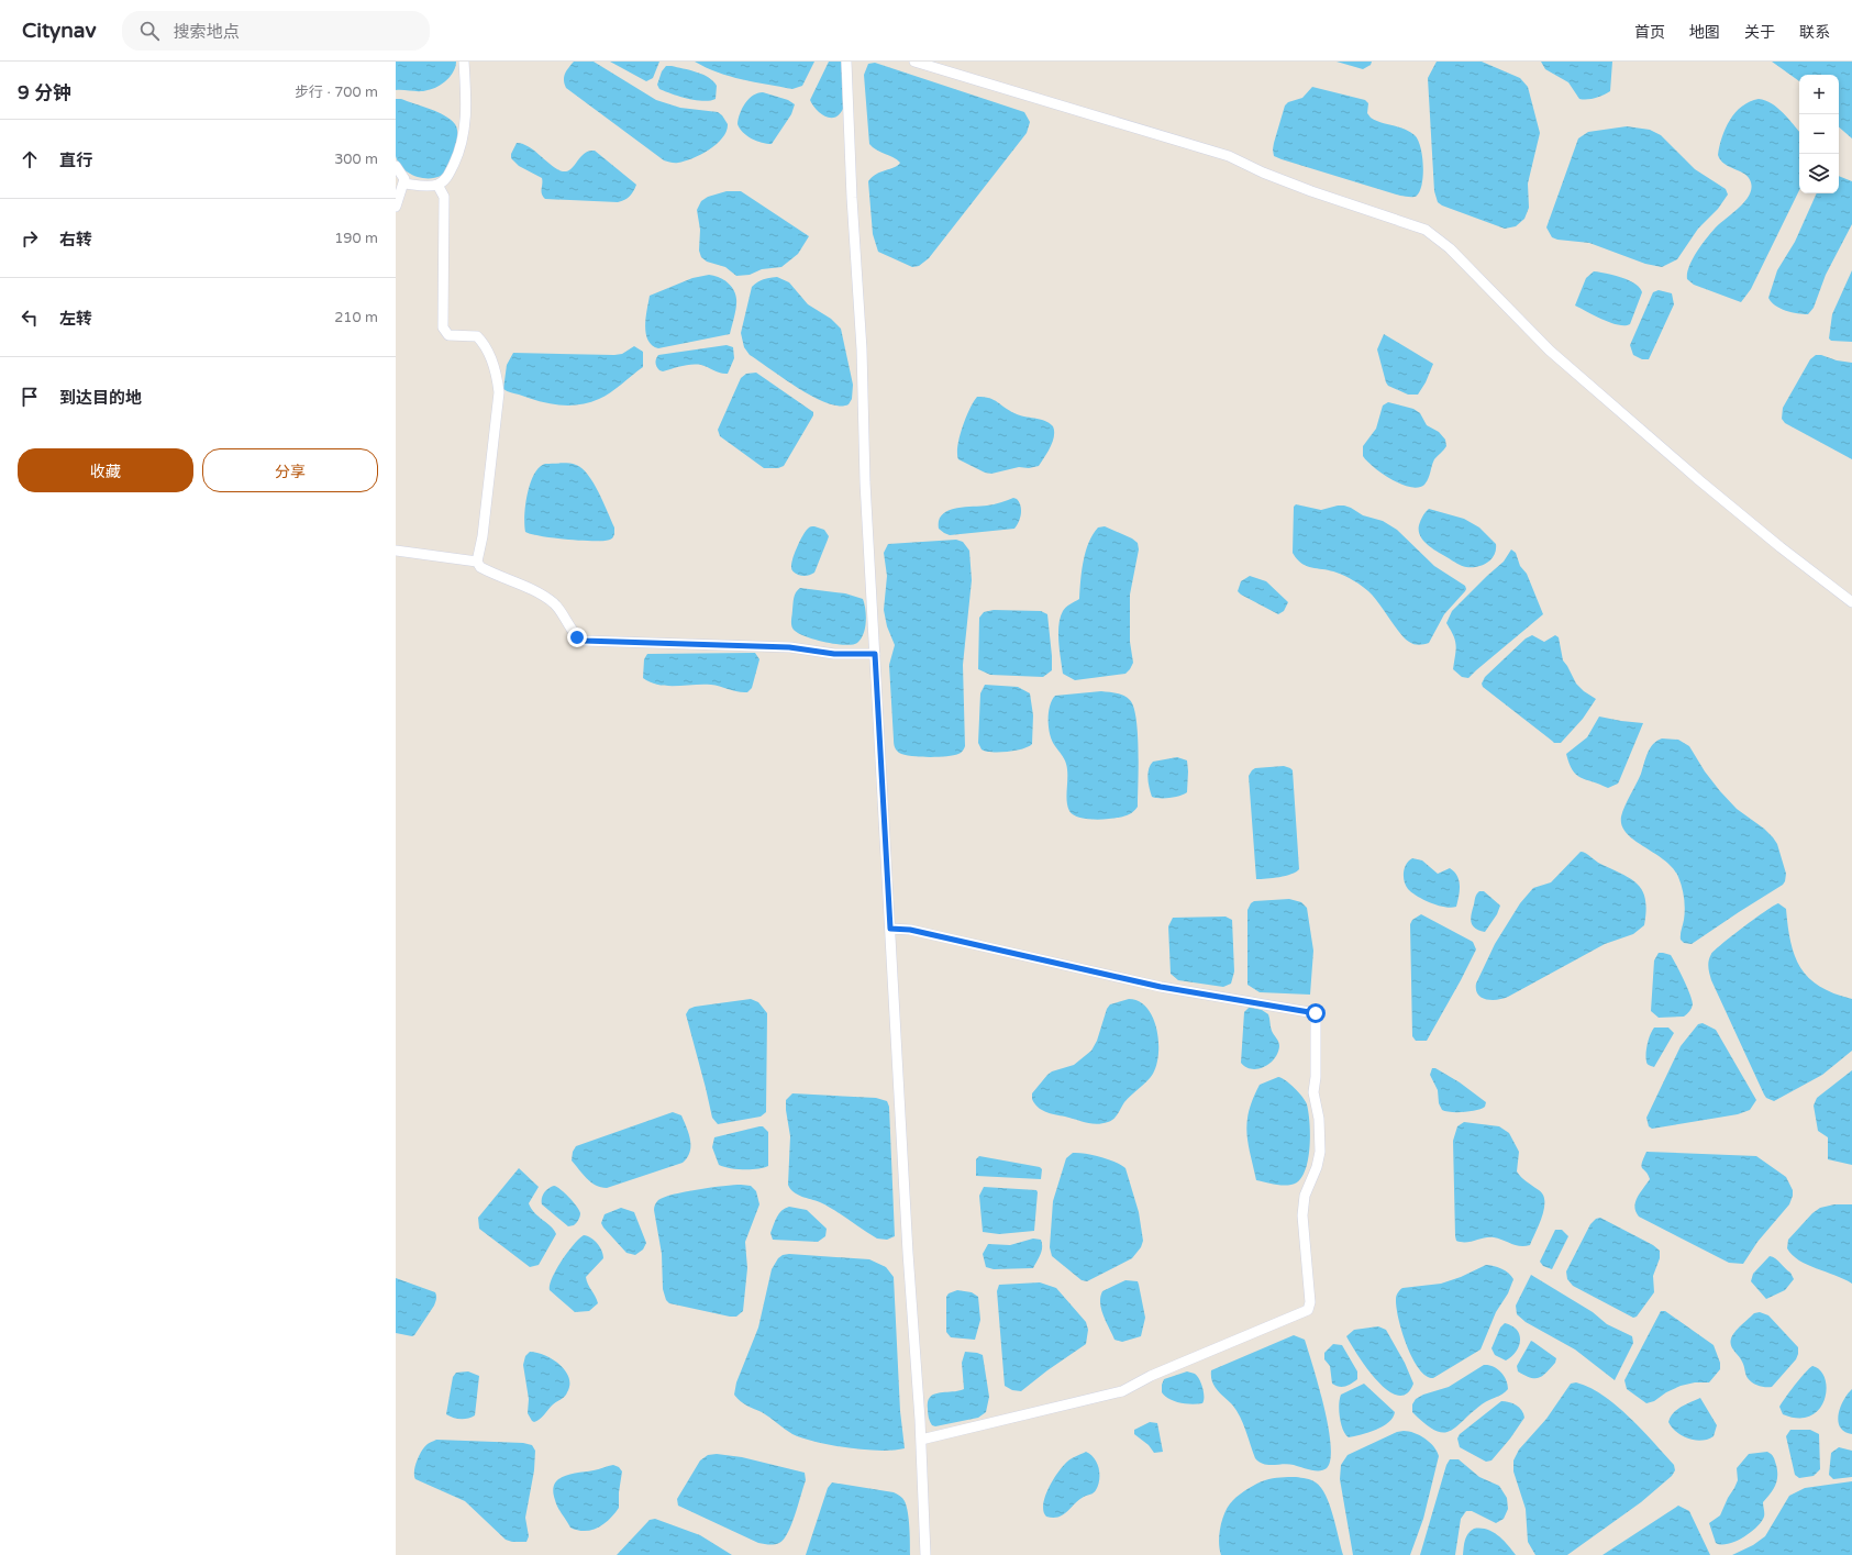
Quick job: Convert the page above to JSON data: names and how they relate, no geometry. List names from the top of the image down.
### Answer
{
  "page": {
    "header": "Citynav",
    "search": "搜索地点",
    "nav": [
      "首页",
      "地图",
      "关于",
      "联系"
    ],
    "heading": ["9 分钟", "步行 · 700 m"],
    "map_buttons": ["+", "−"],
    "list": [
      ["直行", "300 m"],
      ["右转", "190 m"],
      ["左转", "210 m"],
      "到达目的地"
    ],
    "buttons": ["收藏", "分享"]
  }
}
